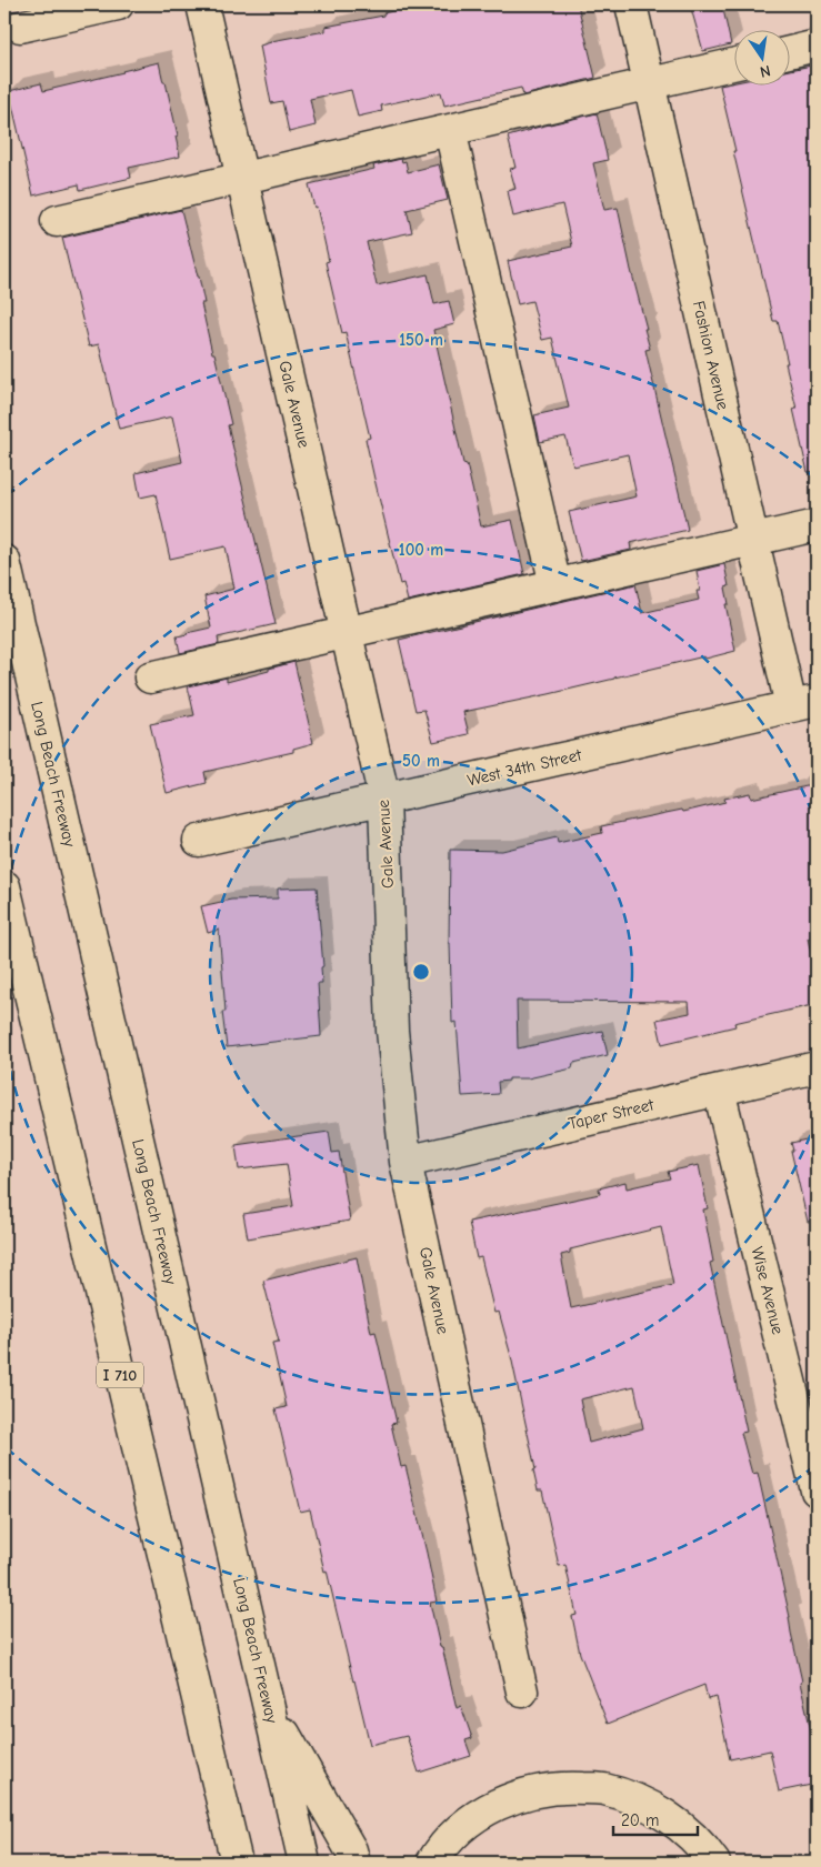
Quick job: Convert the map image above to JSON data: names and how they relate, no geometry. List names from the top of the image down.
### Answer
{
  "streets": {
    "main road": [
      "Fashion Avenue",
      "Gale Avenue",
      "West 34th Street",
      "Long Beach Freeway",
      "Taper Street",
      "Wise Avenue",
      "I 710"
    ]
  },
  "crossings": [
    ["Fashion Avenue", "West 34th Street"],
    ["Gale Avenue", "West 34th Street"],
    ["Gale Avenue", "Taper Street"],
    ["Taper Street", "Wise Avenue"]
  ],
  "scale_bar": "20 m",
  "north": "bottom",
  "rings": ["150 m", "100 m", "50 m"]
}
